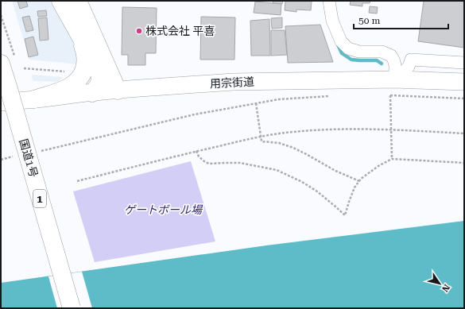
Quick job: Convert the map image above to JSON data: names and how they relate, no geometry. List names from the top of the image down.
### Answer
{
  "streets": {
    "highway": ["国道1号", "1"],
    "street": ["用宗街道"]
  },
  "crossings": [
    ["用宗街道", "国道1号"]
  ],
  "parks": ["ゲートボール場"],
  "places": ["株式会社 平喜"],
  "scale_bar": "50 m",
  "north": "bottom right"
}
